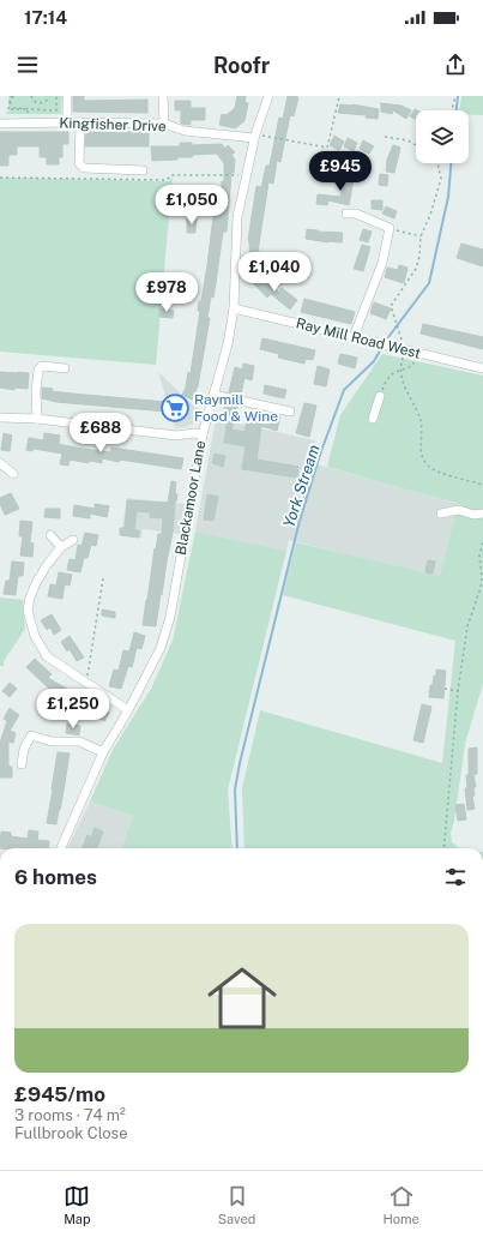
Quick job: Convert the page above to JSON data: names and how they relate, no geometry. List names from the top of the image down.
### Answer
{
  "streets": {
    "street": ["Kingfisher Drive", "Ray Mill Road West", "Blackamoor Lane"]
  },
  "crossings": [
    ["Kingfisher Drive", "Blackamoor Lane"],
    ["Ray Mill Road West", "Blackamoor Lane"]
  ],
  "water": ["York Stream"],
  "places": {
    "supermarket": ["Raymill Food & Wine"]
  },
  "page": {
    "status": "17:14",
    "header": "Roofr",
    "price": [
      "£945",
      "£1,050",
      "£1,040",
      "£978",
      "£688",
      "£1,250"
    ],
    "heading": "6 homes",
    "list": [
      {
        "name": "£945/mo",
        "note": "3 rooms · 74 m² · Fullbrook Close"
      }
    ],
    "tabs": ["Map", "Saved", "Home"]
  }
}
